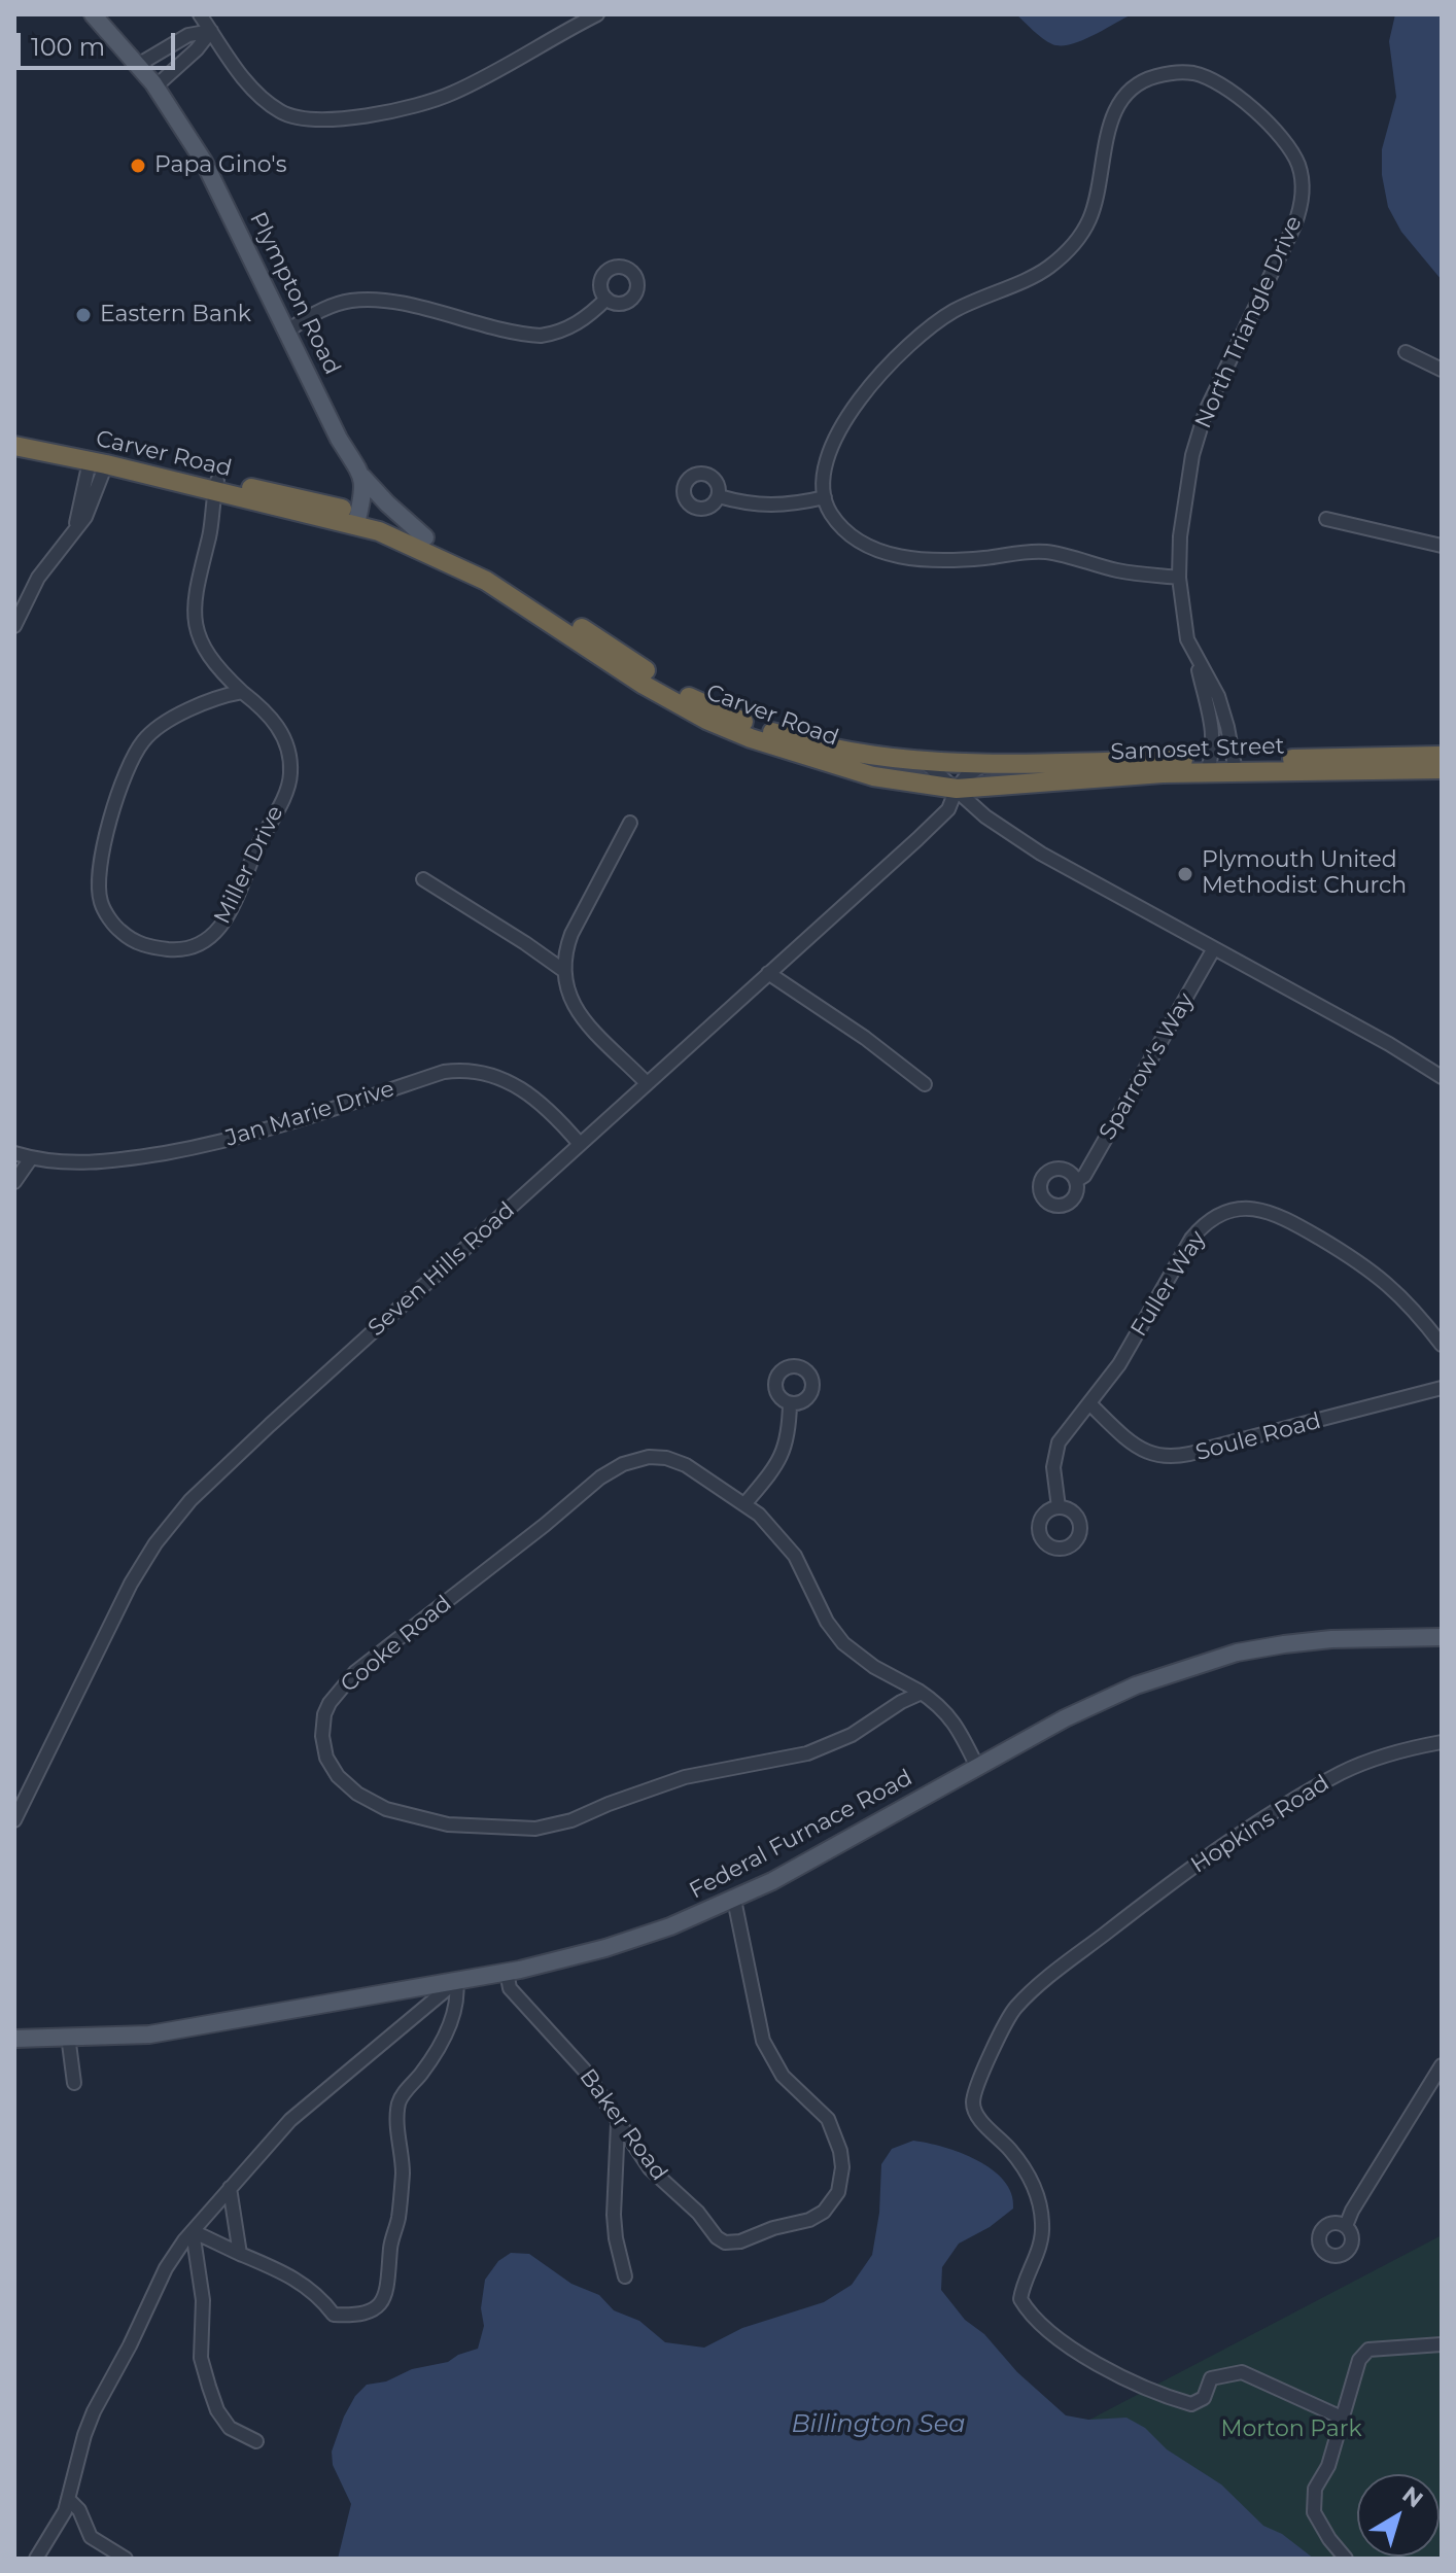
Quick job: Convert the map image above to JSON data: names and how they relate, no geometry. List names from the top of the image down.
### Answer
{
  "streets": {
    "highway": ["Carver Road", "Samoset Street"],
    "main road": ["Plympton Road", "Federal Furnace Road"],
    "street": [
      "North Triangle Drive",
      "Miller Drive",
      "Sparrow's Way",
      "Jan Marie Drive",
      "Seven Hills Road",
      "Fuller Way",
      "Soule Road",
      "Cooke Road",
      "Hopkins Road",
      "Baker Road"
    ]
  },
  "crossings": [
    ["Plympton Road", "Carver Road"],
    ["North Triangle Drive", "Samoset Street"],
    ["Carver Road", "Samoset Street"],
    ["Carver Road", "Miller Drive"],
    ["Carver Road", "Seven Hills Road"],
    ["Samoset Street", "Seven Hills Road"],
    ["Jan Marie Drive", "Seven Hills Road"],
    ["Fuller Way", "Soule Road"],
    ["Cooke Road", "Federal Furnace Road"],
    ["Federal Furnace Road", "Baker Road"]
  ],
  "water": ["Billington Sea"],
  "parks": ["Morton Park"],
  "places": ["Papa Gino's", "Eastern Bank", "Plymouth United Methodist Church"],
  "scale_bar": "100 m",
  "north": "top right"
}
